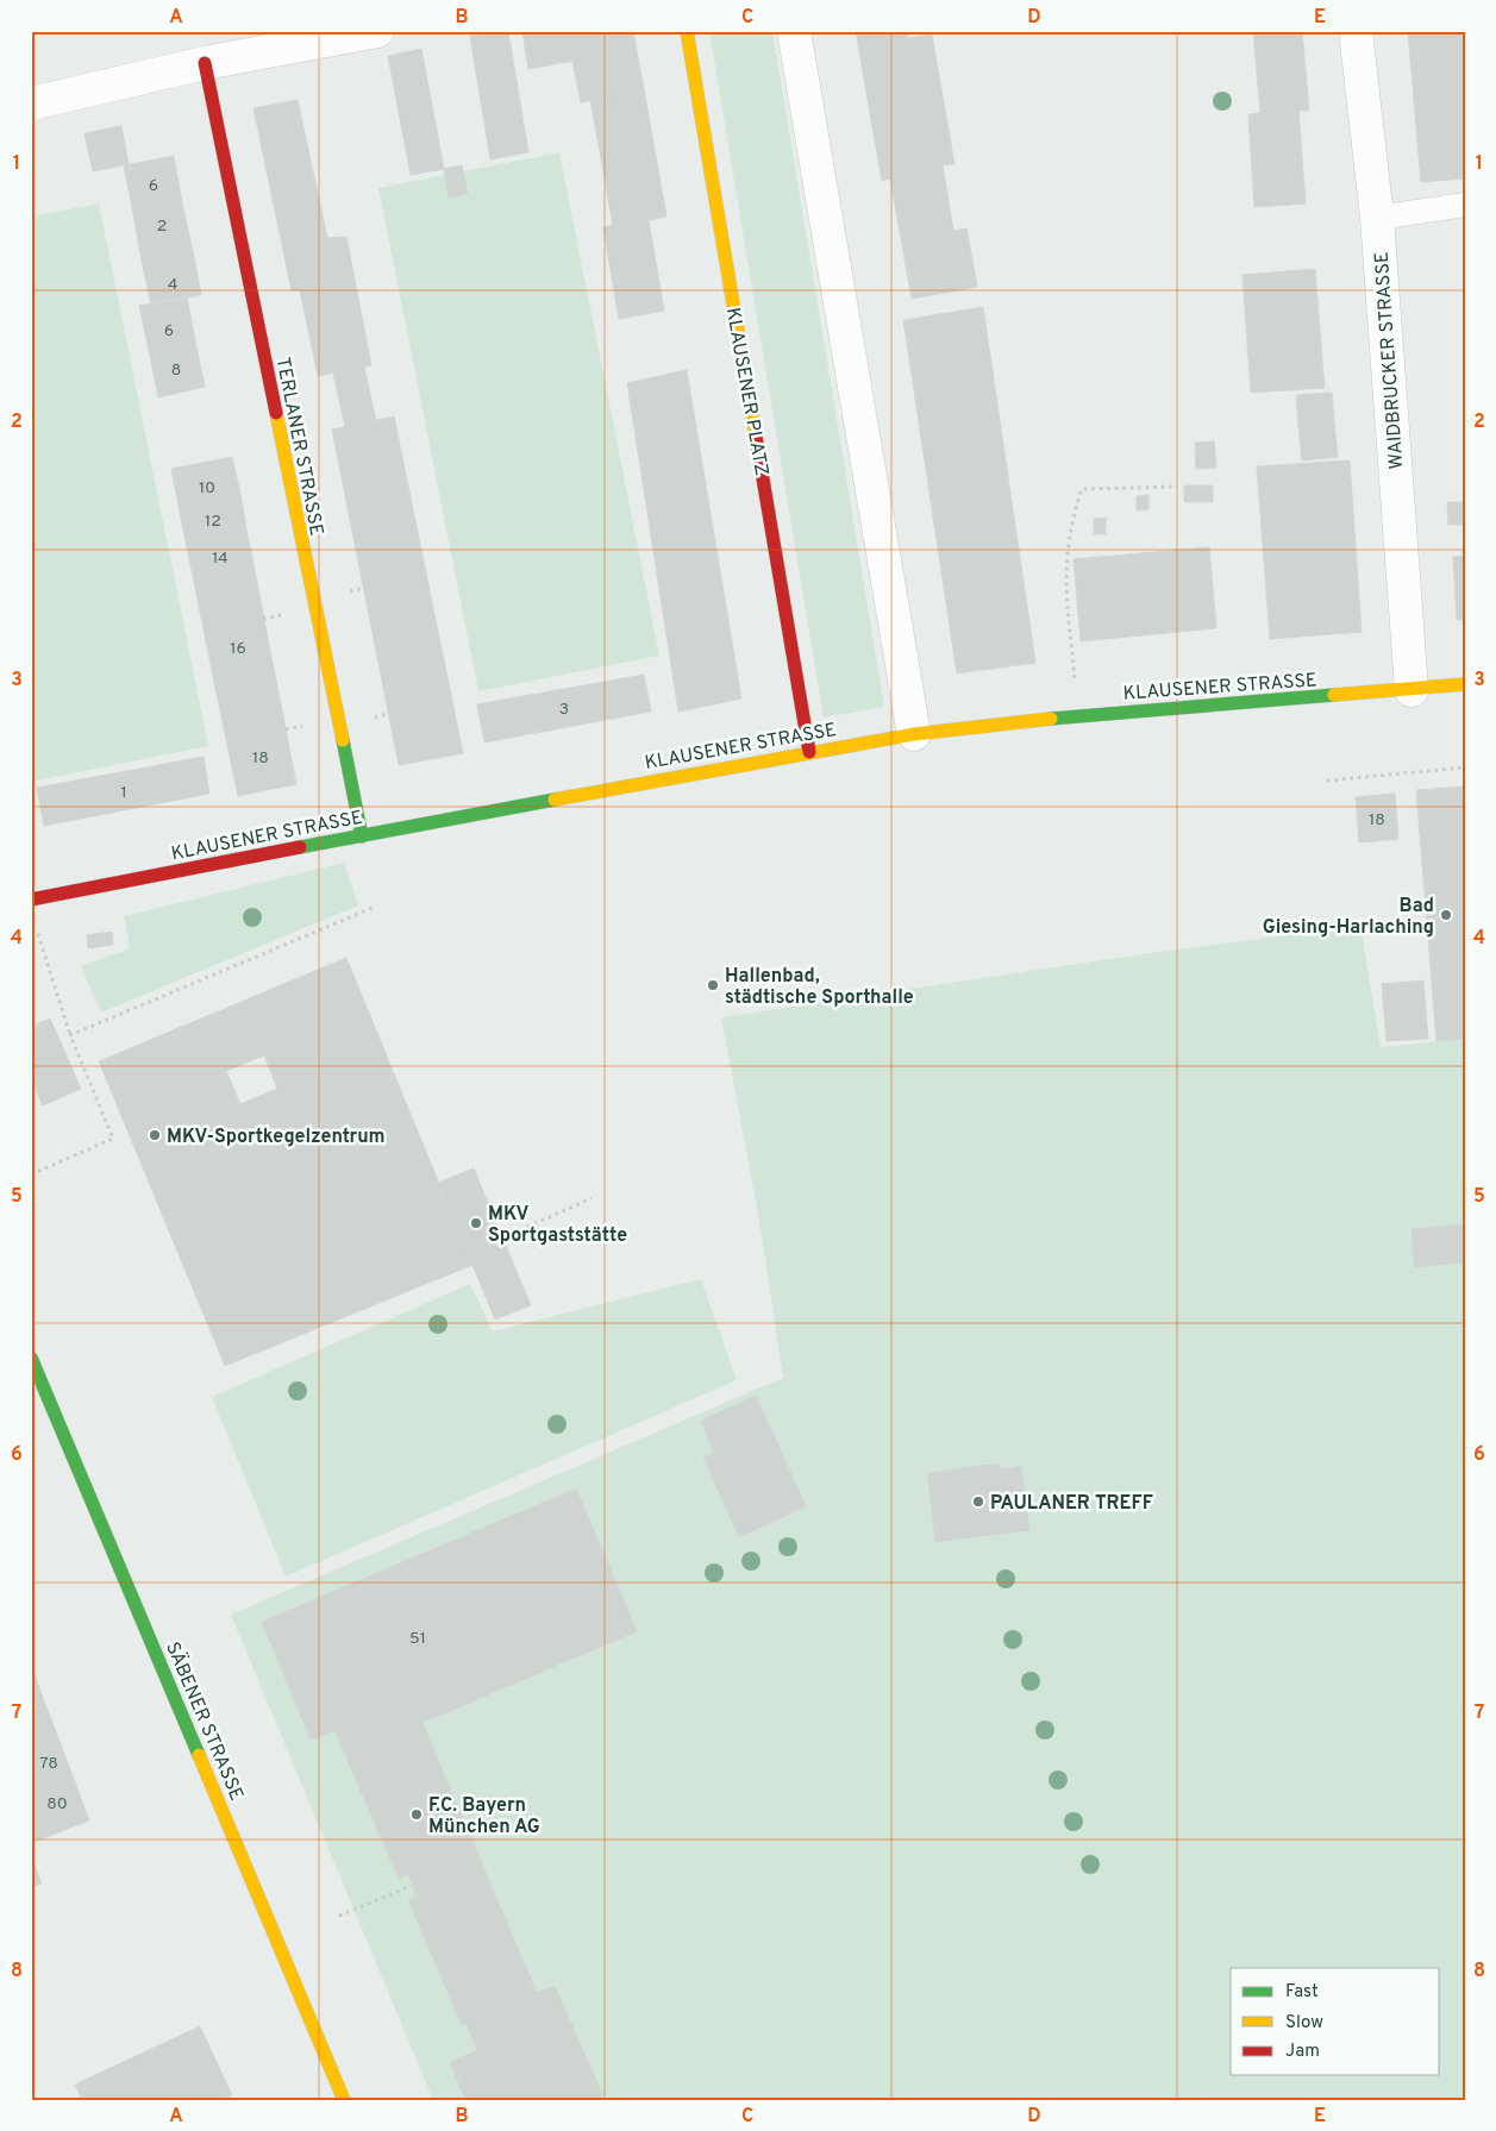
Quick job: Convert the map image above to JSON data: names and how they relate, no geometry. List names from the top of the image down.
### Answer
{
  "streets": {
    "street": [
      "WAIDBRUCKER STRASSE",
      "KLAUSENER PLATZ",
      "TERLANER STRASSE",
      "KLAUSENER STRASSE",
      "SÄBENER STRASSE"
    ]
  },
  "crossings": [
    ["WAIDBRUCKER STRASSE", "KLAUSENER STRASSE"],
    ["KLAUSENER PLATZ", "KLAUSENER STRASSE"],
    ["TERLANER STRASSE", "KLAUSENER STRASSE"]
  ],
  "places": [
    "Bad Giesing-Harlaching",
    "Hallenbad, städtische Sporthalle",
    "MKV-Sportkegelzentrum",
    "MKV Sportgaststätte",
    "PAULANER TREFF",
    "F.C. Bayern München AG"
  ],
  "house_numbers": [
    "6",
    "2",
    "4",
    "6",
    "8",
    "10",
    "12",
    "14",
    "16",
    "3",
    "18",
    "1",
    "18",
    "51",
    "78",
    "80"
  ],
  "legend": ["Fast", "Slow", "Jam"],
  "grid": {
    "columns": [
      "A",
      "B",
      "C",
      "D",
      "E"
    ],
    "rows": [
      "1",
      "2",
      "3",
      "4",
      "5",
      "6",
      "7",
      "8"
    ]
  }
}
